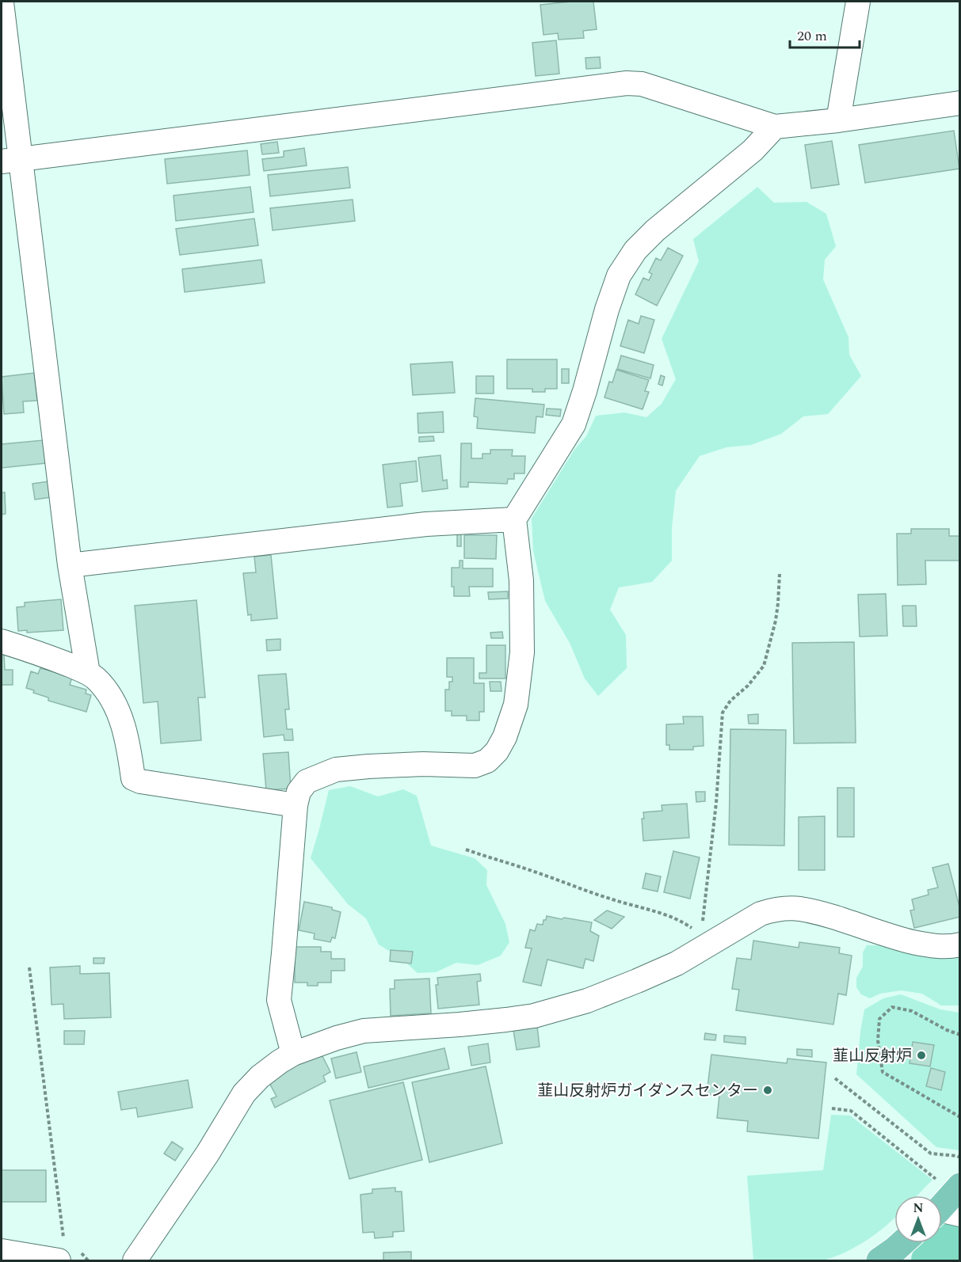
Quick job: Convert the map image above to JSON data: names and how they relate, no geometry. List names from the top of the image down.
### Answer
{
  "places": ["韮山反射炉", "韮山反射炉ガイダンスセンター"],
  "scale_bar": "20 m",
  "north": "top"
}
